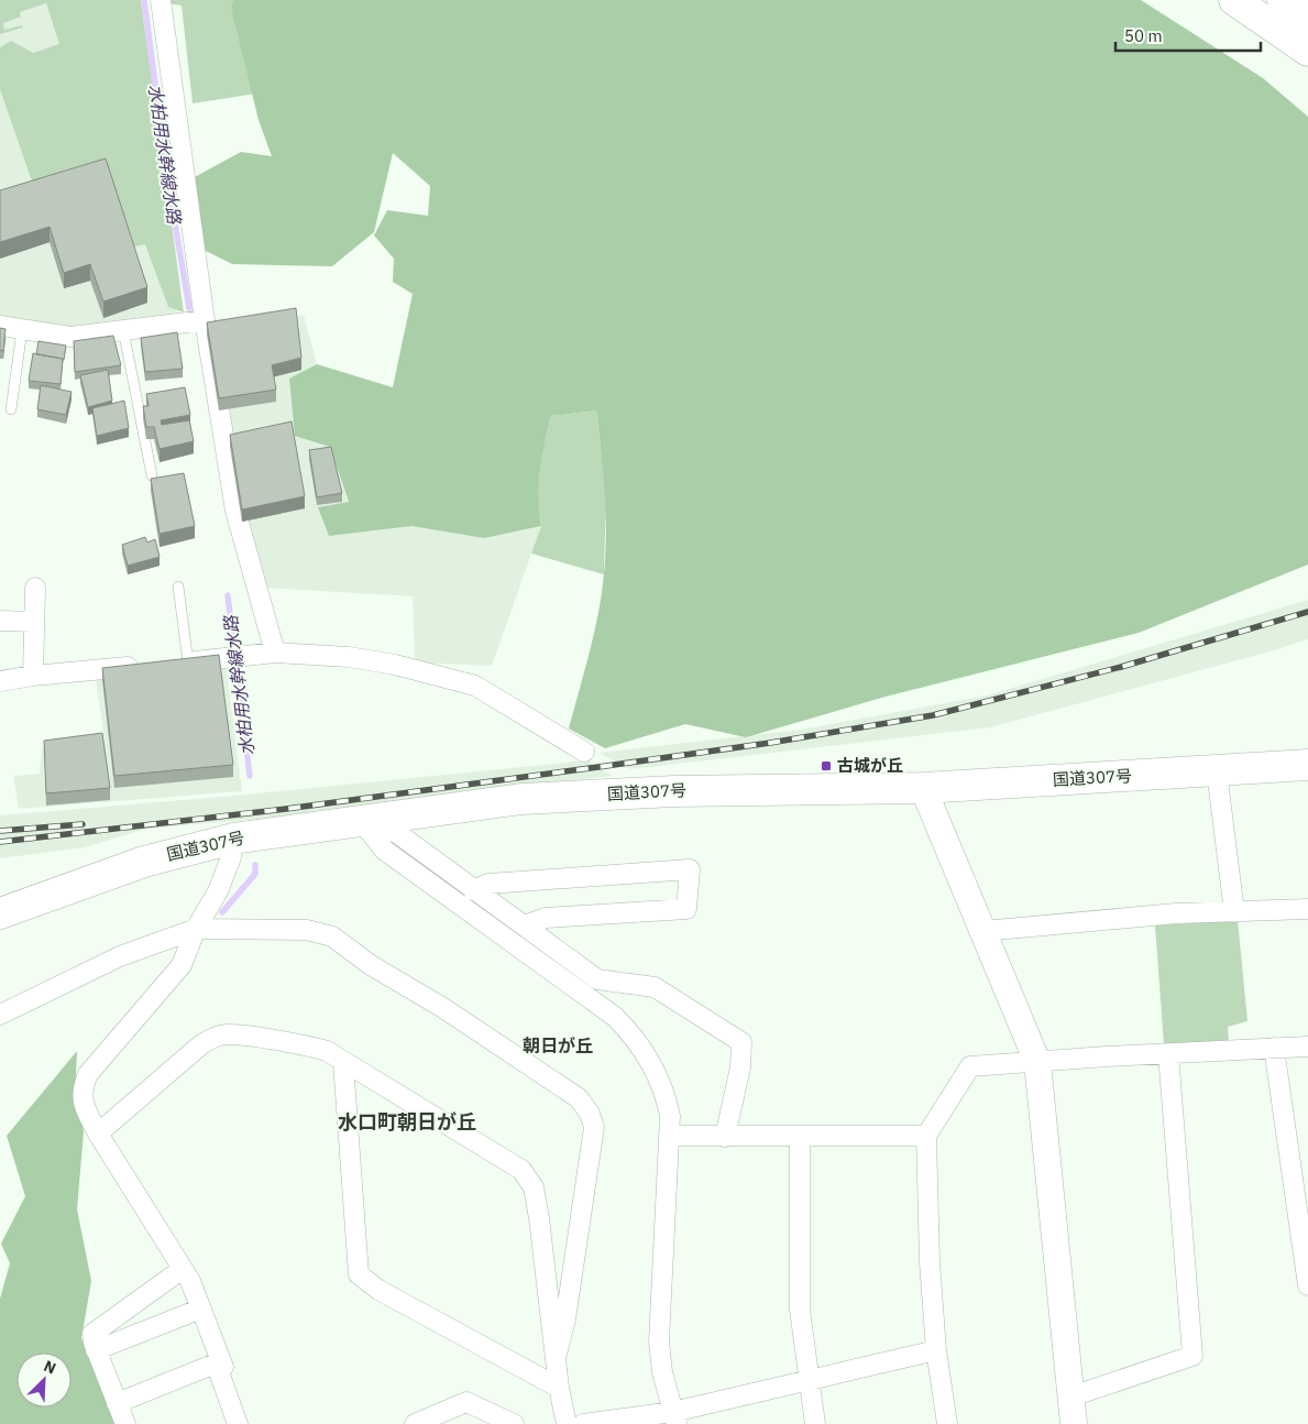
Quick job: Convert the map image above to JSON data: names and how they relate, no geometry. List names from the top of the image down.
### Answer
{
  "streets": {
    "highway": ["国道307号"]
  },
  "districts": ["朝日が丘", "水口町朝日が丘"],
  "water": ["水柏用水幹線水路"],
  "places": {
    "transit": ["古城が丘"]
  },
  "scale_bar": "50 m",
  "north": "top right"
}
